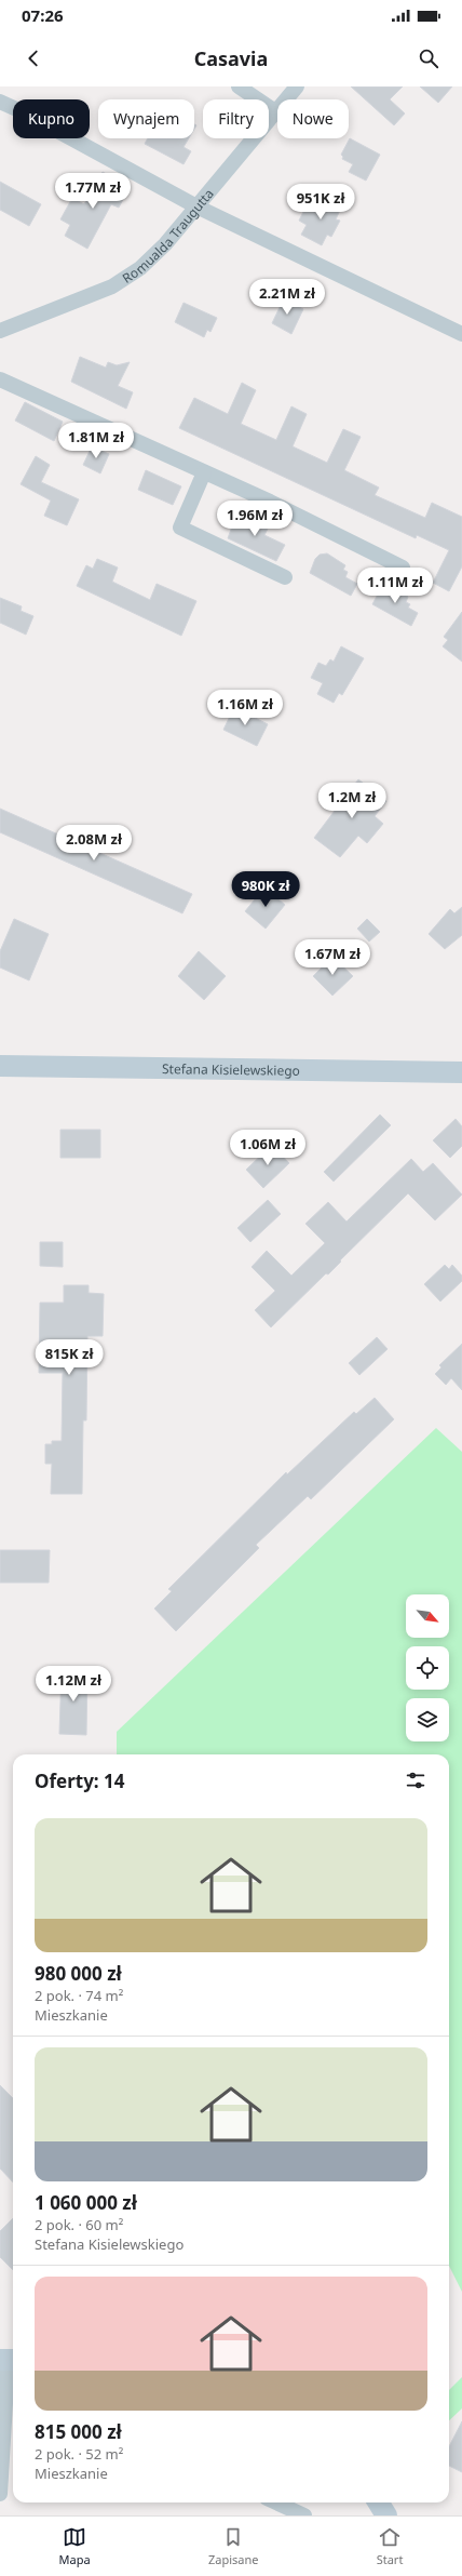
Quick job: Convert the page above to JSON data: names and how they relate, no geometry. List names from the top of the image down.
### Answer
{
  "streets": {
    "main road": ["Stefana Kisielewskiego"],
    "street": ["Romualda Traugutta"]
  },
  "north": "bottom right",
  "page": {
    "status": "07:26",
    "header": "Casavia",
    "chip": [
      "Kupno",
      "Wynajem",
      "Filtry",
      "Nowe"
    ],
    "price": [
      "1.77M zł",
      "951K zł",
      "2.21M zł",
      "1.81M zł",
      "1.96M zł",
      "1.11M zł",
      "1.16M zł",
      "1.2M zł",
      "2.08M zł",
      "980K zł",
      "1.67M zł",
      "1.06M zł",
      "815K zł",
      "1.12M zł"
    ],
    "heading": "Oferty: 14",
    "list": [
      {
        "name": "980 000 zł",
        "note": "2 pok. · 74 m² · Mieszkanie"
      },
      {
        "name": "1 060 000 zł",
        "note": "2 pok. · 60 m² · Stefana Kisielewskiego"
      },
      {
        "name": "815 000 zł",
        "note": "2 pok. · 52 m² · Mieszkanie"
      }
    ],
    "tabs": ["Mapa", "Zapisane", "Start"]
  }
}
